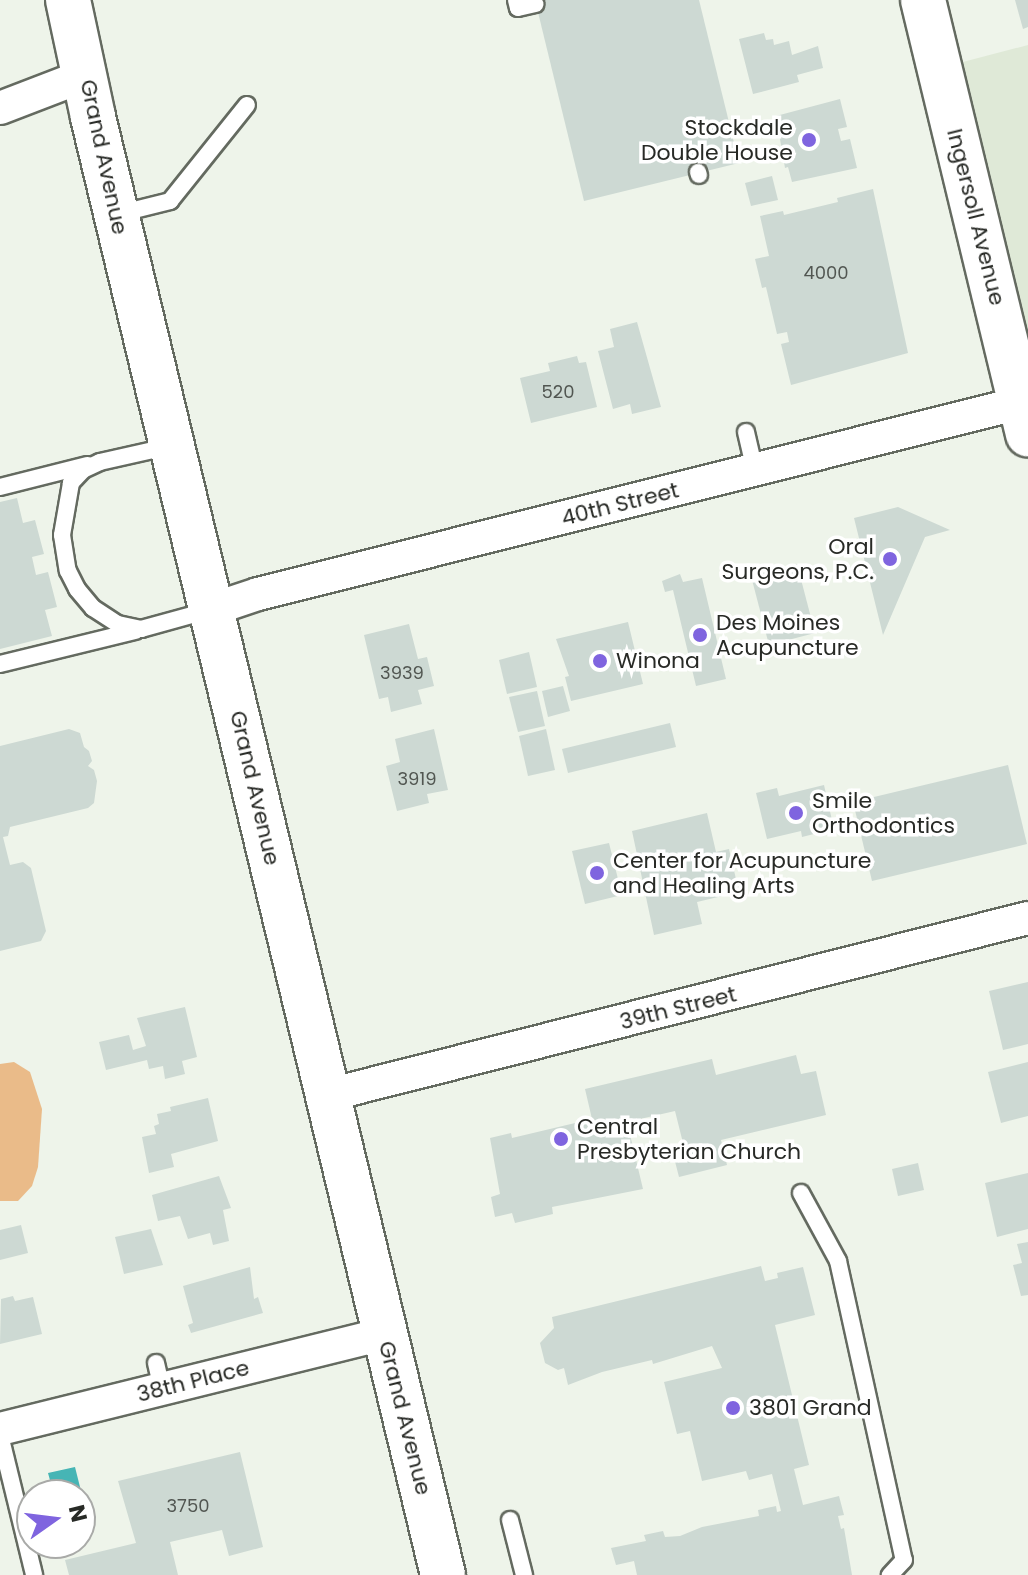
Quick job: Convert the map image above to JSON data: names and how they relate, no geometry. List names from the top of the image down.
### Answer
{
  "streets": {
    "main road": ["Grand Avenue", "Ingersoll Avenue"],
    "street": ["40th Street", "39th Street", "38th Place"]
  },
  "crossings": [
    ["Grand Avenue", "40th Street"],
    ["Grand Avenue", "39th Street"],
    ["Grand Avenue", "38th Place"],
    ["Ingersoll Avenue", "40th Street"]
  ],
  "places": [
    "Stockdale Double House",
    "Oral Surgeons, P.C.",
    "Des Moines Acupuncture",
    "Winona",
    "Smile Orthodontics",
    "Center for Acupuncture and Healing Arts",
    "Central Presbyterian Church",
    "3801 Grand"
  ],
  "house_numbers": [
    "4000",
    "520",
    "3939",
    "3919",
    "3750"
  ],
  "north": "right"
}
